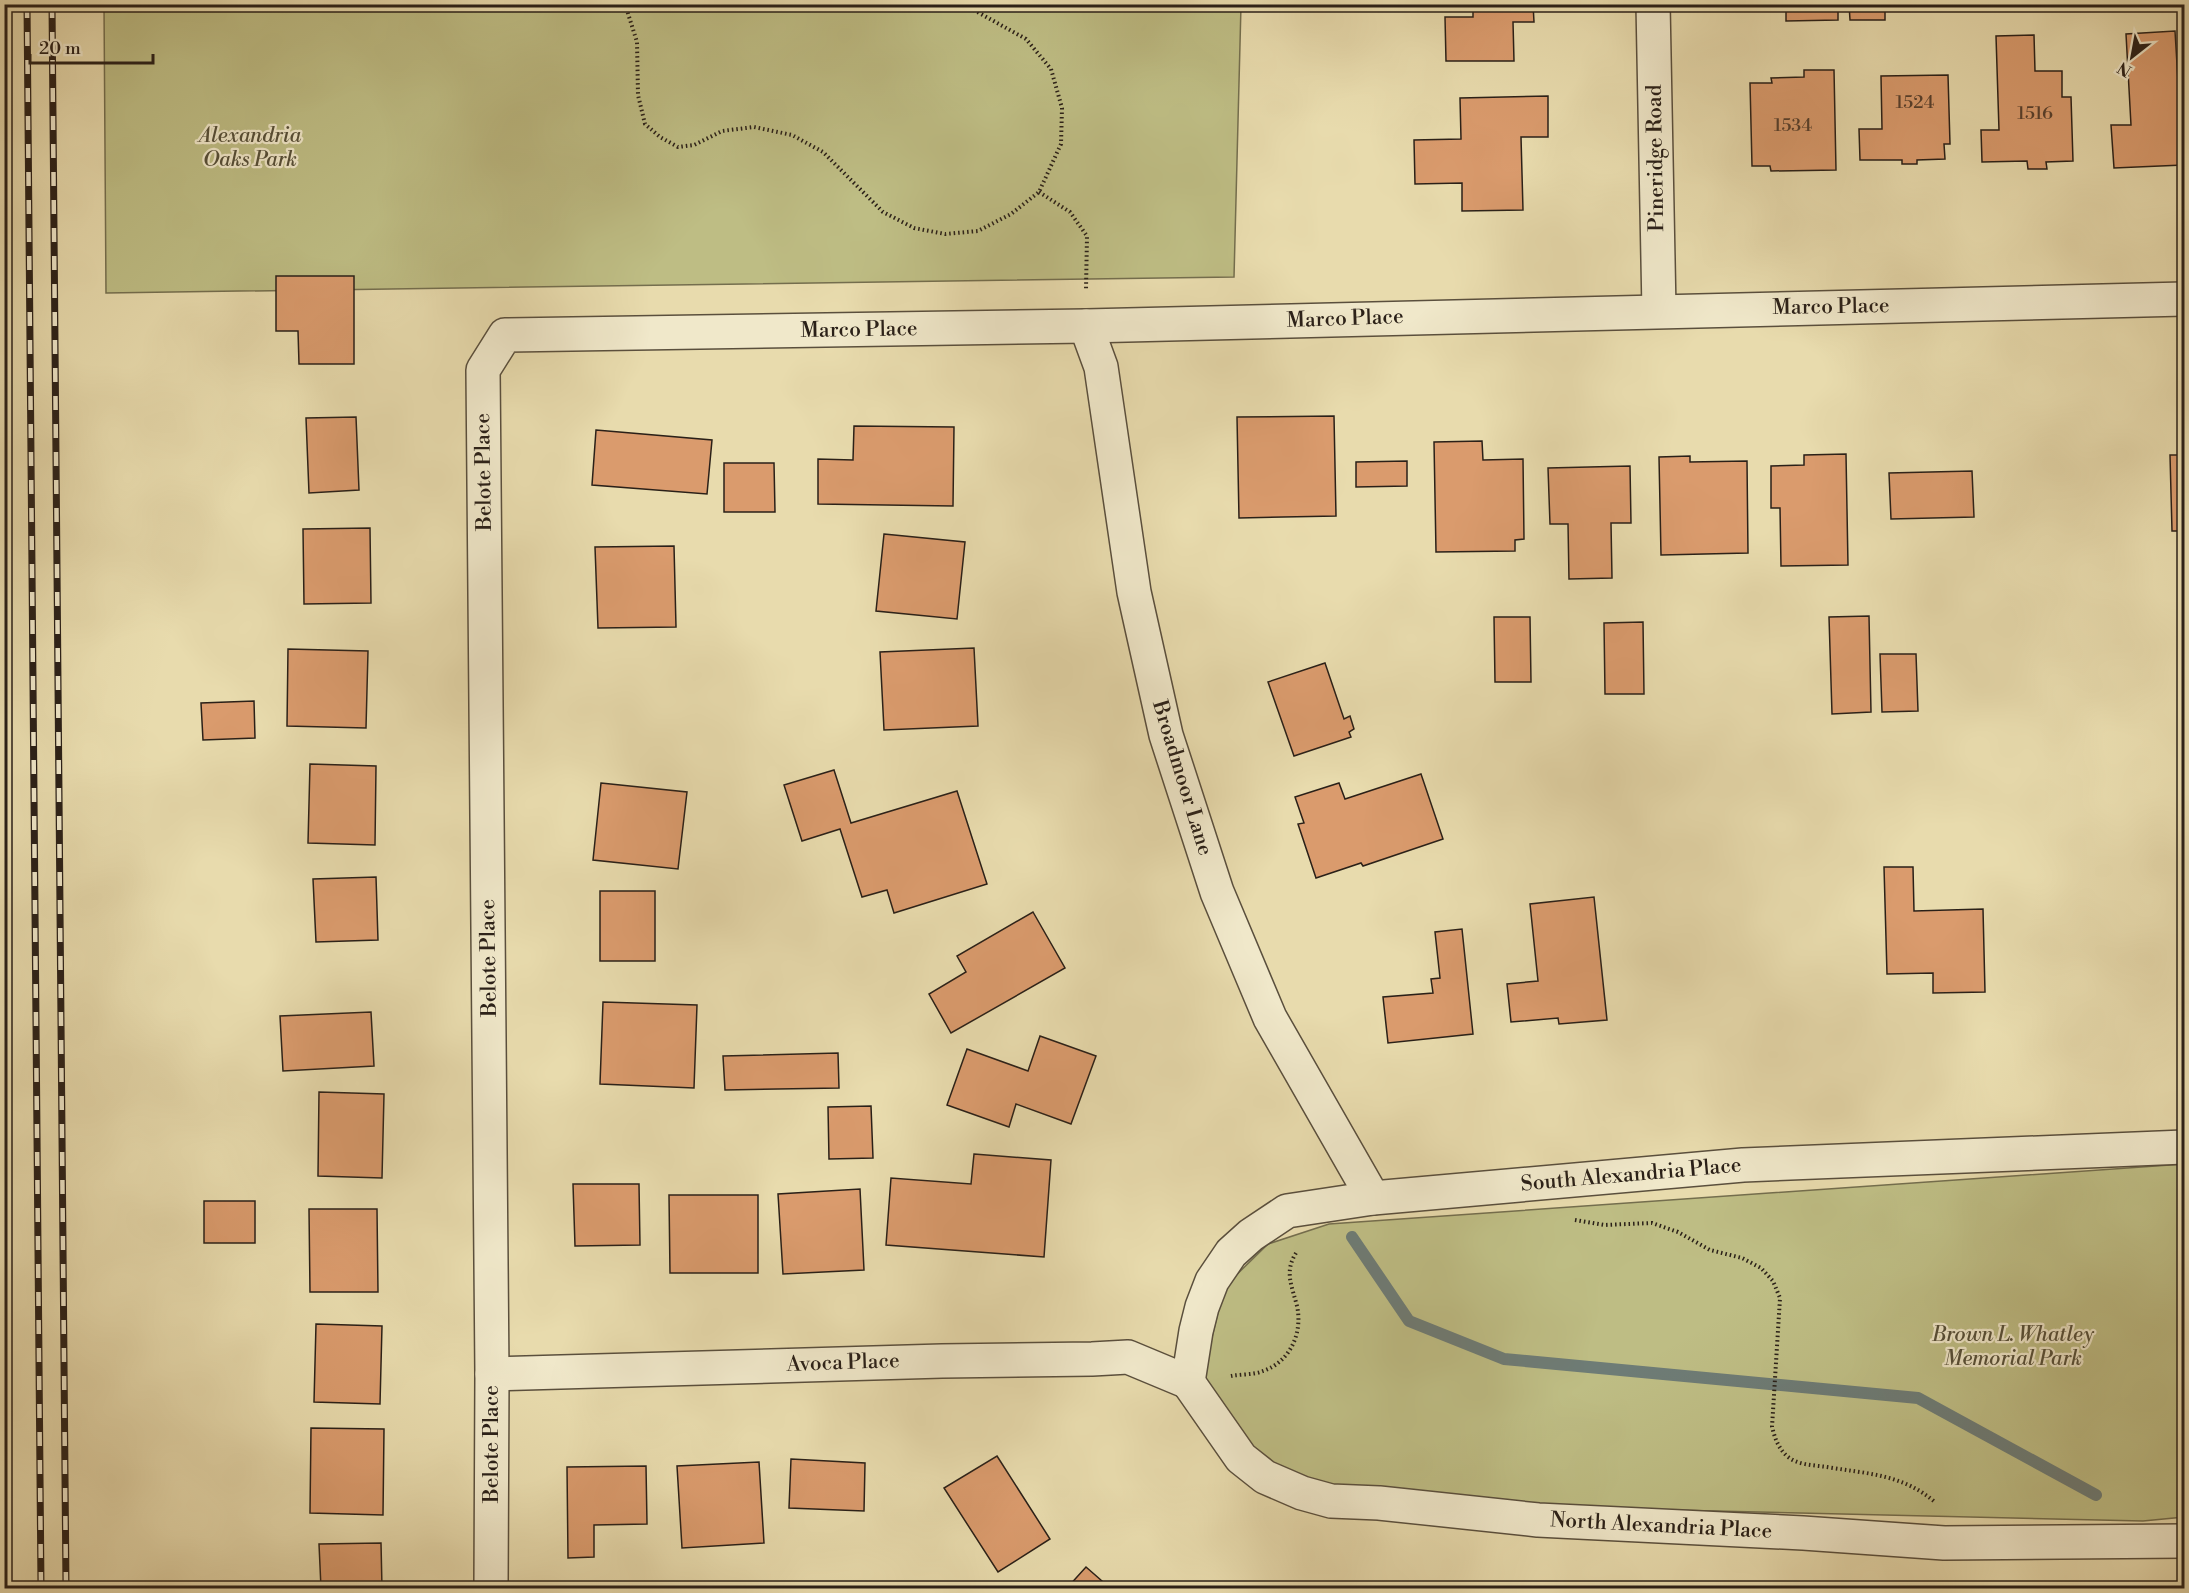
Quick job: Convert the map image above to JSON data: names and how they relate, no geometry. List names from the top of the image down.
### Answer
{
  "streets": {
    "street": [
      "Pineridge Road",
      "Marco Place",
      "Belote Place",
      "Broadmoor Lane",
      "South Alexandria Place",
      "Avoca Place",
      "North Alexandria Place"
    ]
  },
  "crossings": [
    ["Pineridge Road", "Marco Place"],
    ["Marco Place", "Belote Place"],
    ["Marco Place", "Broadmoor Lane"],
    ["Belote Place", "Avoca Place"],
    ["Broadmoor Lane", "South Alexandria Place"],
    ["South Alexandria Place", "Avoca Place"],
    ["South Alexandria Place", "North Alexandria Place"],
    ["Avoca Place", "North Alexandria Place"]
  ],
  "parks": ["Alexandria Oaks Park", "Brown L. Whatley Memorial Park"],
  "house_numbers": ["1524", "1516", "1534"],
  "scale_bar": "20 m",
  "north": "bottom left"
}
